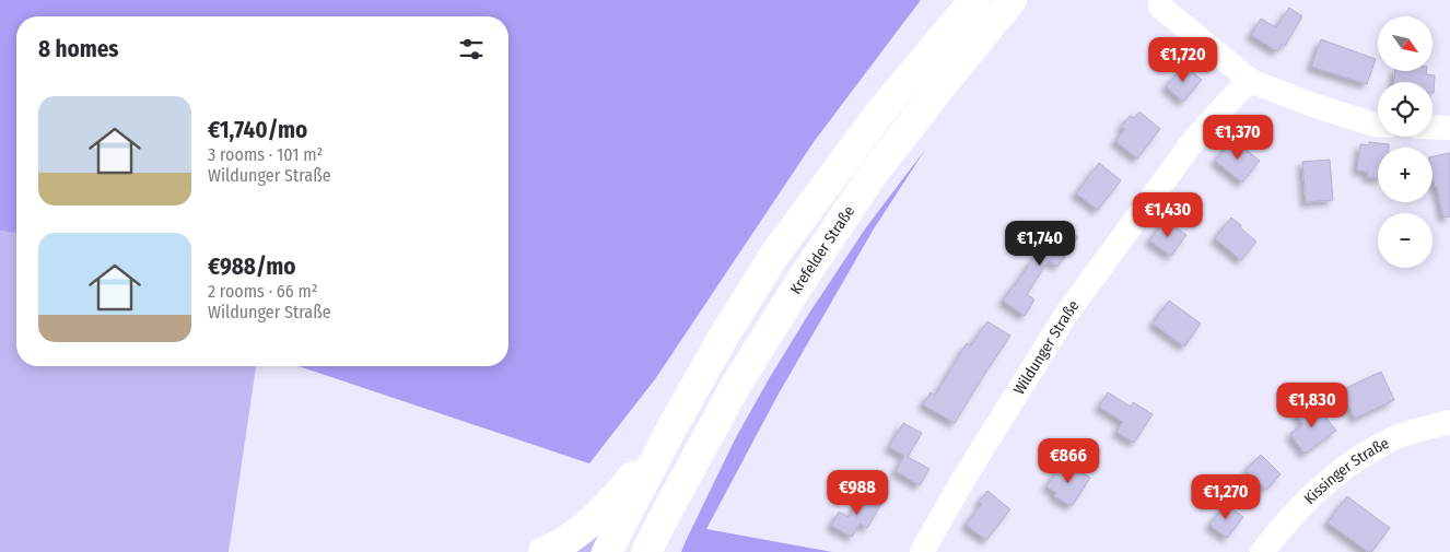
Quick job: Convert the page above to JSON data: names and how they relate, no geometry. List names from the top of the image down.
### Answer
{
  "streets": {
    "highway": ["Krefelder Straße"],
    "street": ["Wildunger Straße", "Kissinger Straße"]
  },
  "north": "bottom right",
  "page": {
    "map_buttons": ["+", "−"],
    "heading": "8 homes",
    "price": [
      "€1,720",
      "€1,370",
      "€1,430",
      "€1,740",
      "€1,830",
      "€866",
      "€988",
      "€1,270"
    ],
    "list": [
      {
        "name": "€1,740/mo",
        "note": "3 rooms · 101 m² · Wildunger Straße"
      },
      {
        "name": "€988/mo",
        "note": "2 rooms · 66 m² · Wildunger Straße"
      }
    ]
  }
}
